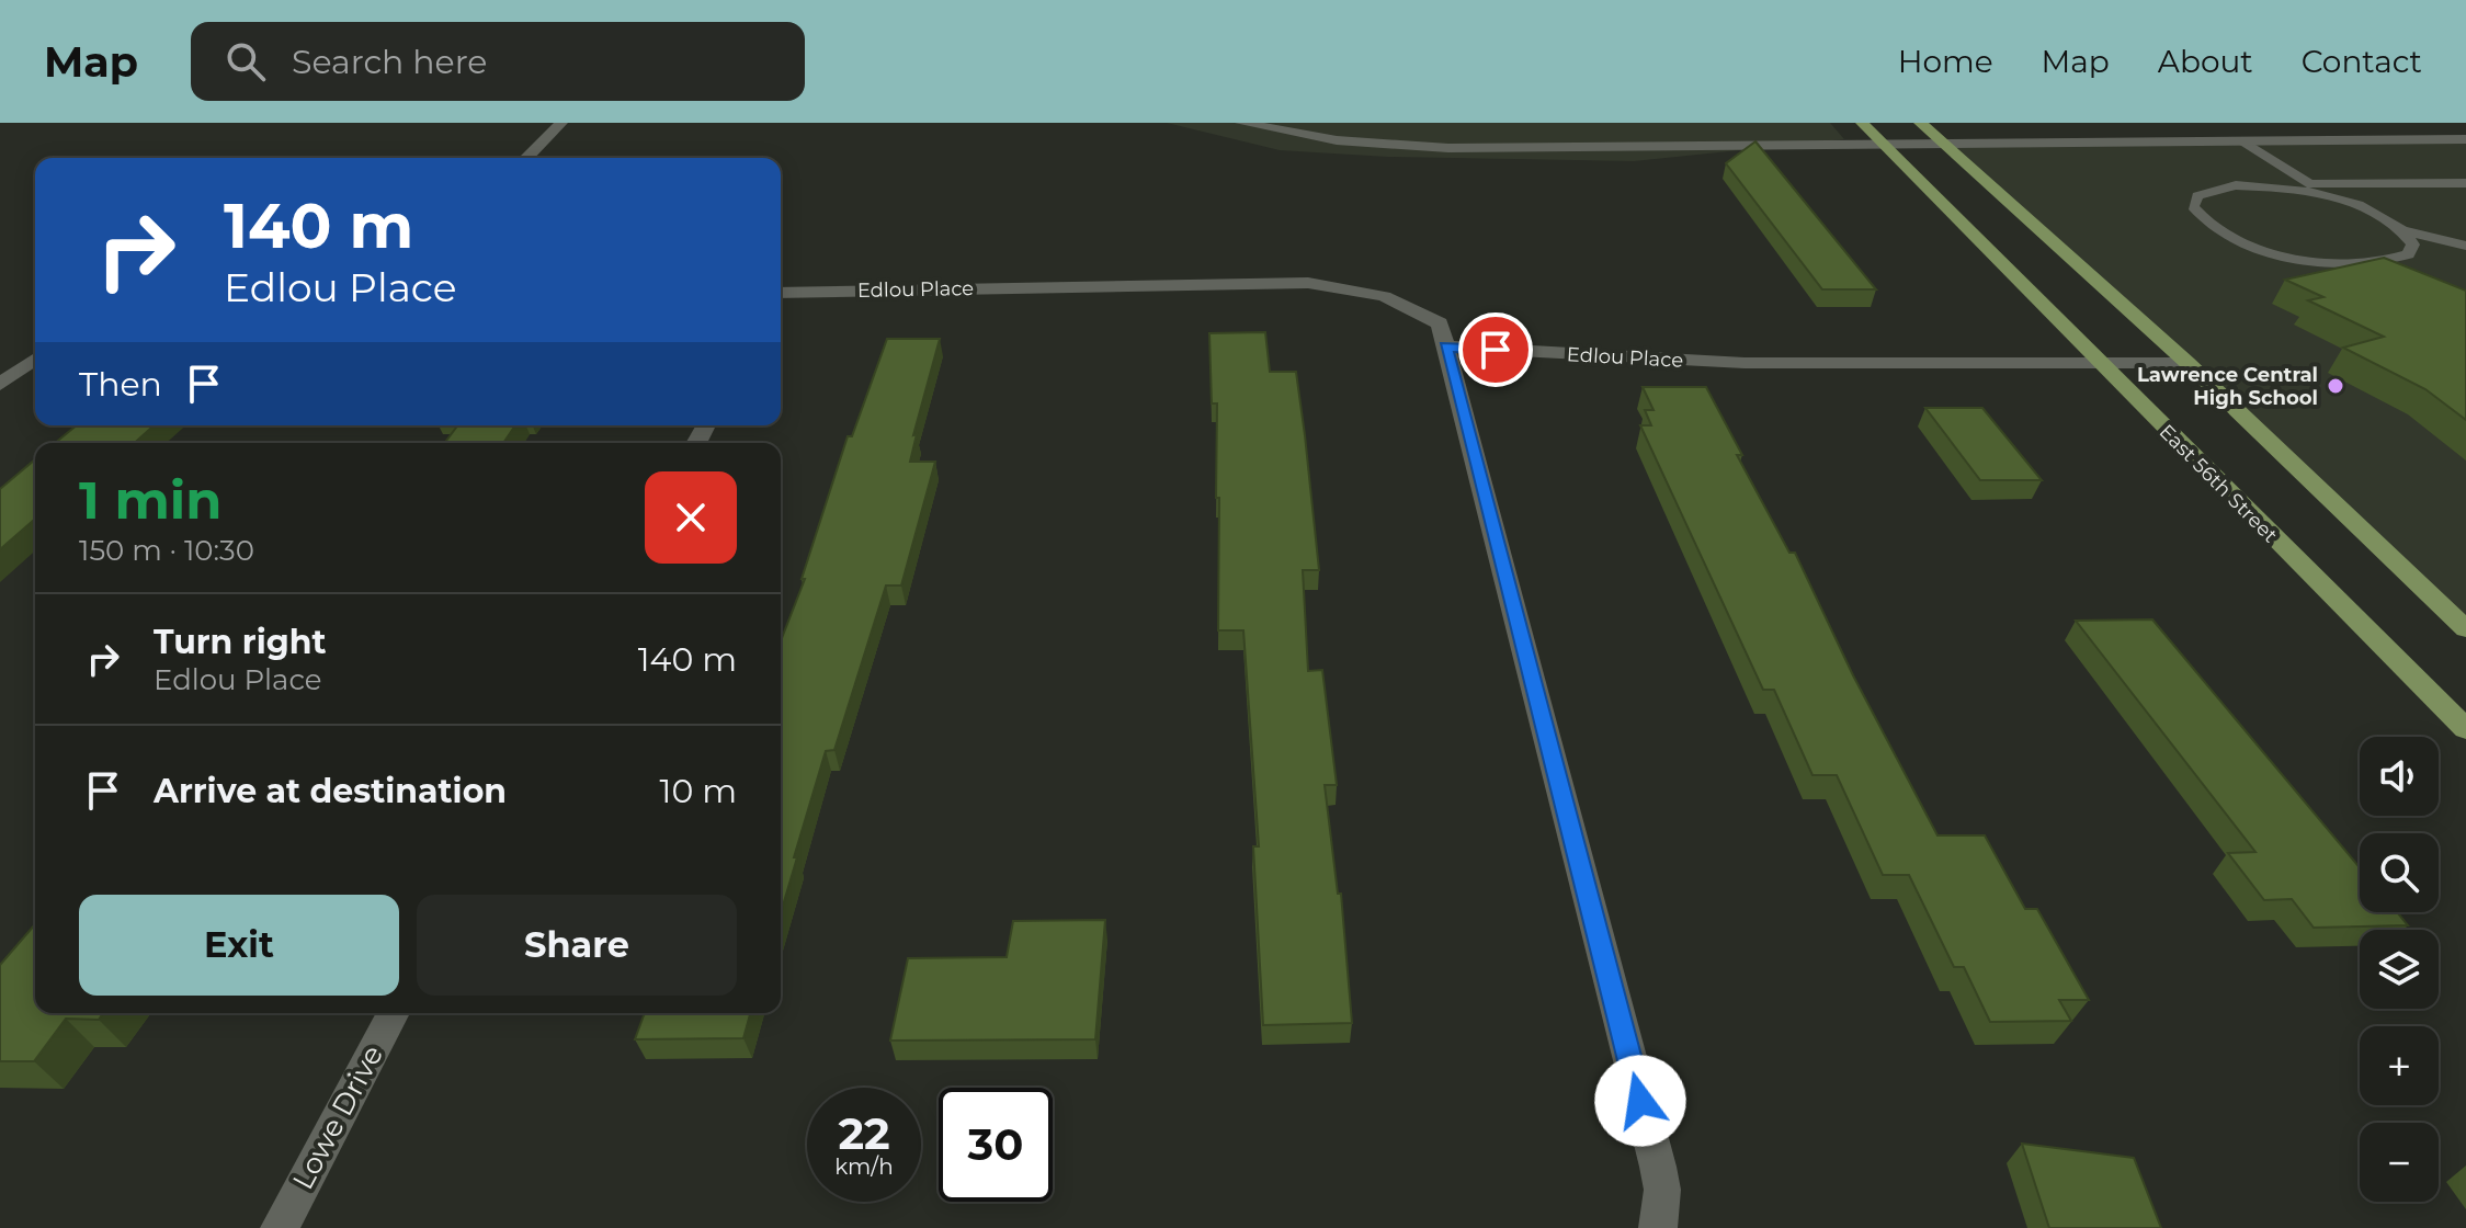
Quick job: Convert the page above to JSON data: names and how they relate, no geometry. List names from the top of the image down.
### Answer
{
  "streets": {
    "main road": ["East 56th Street"],
    "street": ["Edlou Place", "Lowe Drive"]
  },
  "crossings": [
    ["Edlou Place", "East 56th Street"]
  ],
  "places": ["Lawrence Central High School"],
  "page": {
    "header": "Map",
    "search": "Search here",
    "nav": [
      "Home",
      "Map",
      "About",
      "Contact"
    ],
    "turn": ["140 m", "Edlou Place"],
    "then": "Then",
    "heading": ["1 min", "150 m · 10:30"],
    "list": [
      {
        "name": "Turn right",
        "note": "Edlou Place",
        "value": "140 m"
      },
      {
        "name": "Arrive at destination",
        "value": "10 m"
      }
    ],
    "map_buttons": ["+", "−"],
    "buttons": ["Exit", "Share"],
    "speed": "22 km/h",
    "limit": "30"
  }
}
